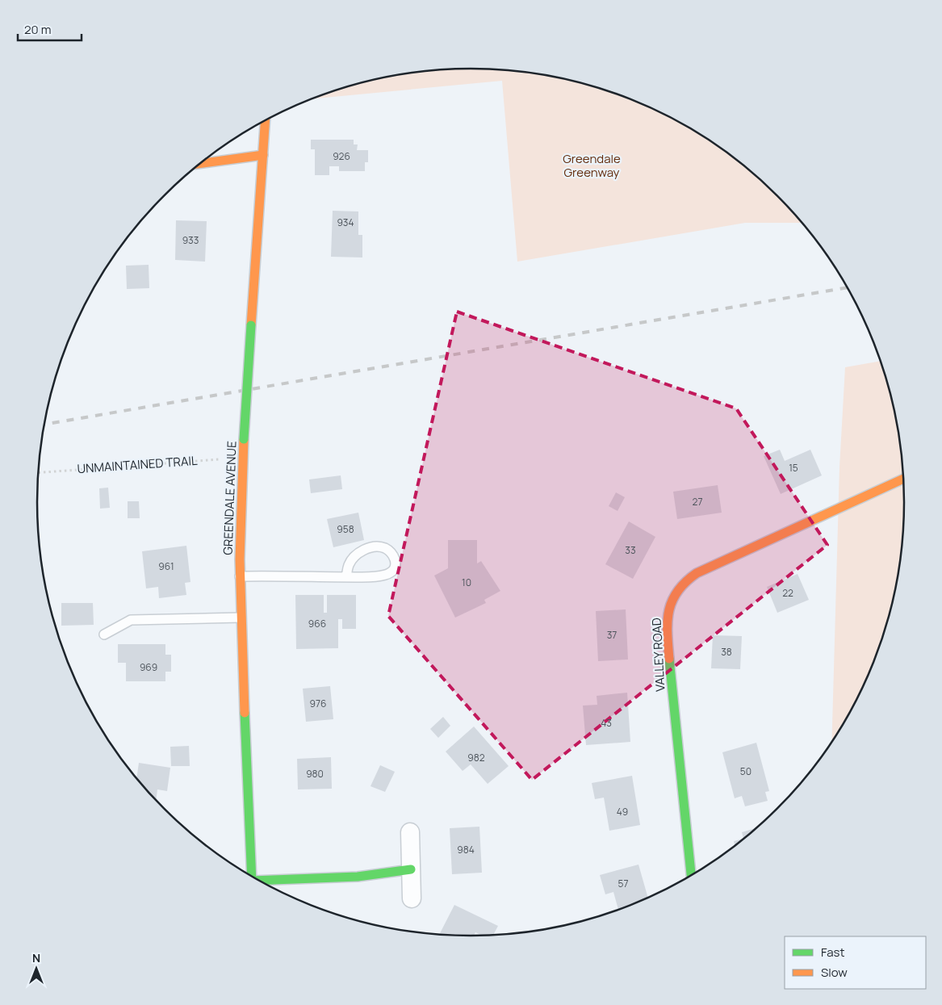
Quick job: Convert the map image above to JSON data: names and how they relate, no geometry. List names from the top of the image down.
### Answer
{
  "streets": {
    "street": ["GREENDALE AVENUE", "VALLEY ROAD"],
    "path": ["UNMAINTAINED TRAIL"]
  },
  "crossings": [
    ["UNMAINTAINED TRAIL", "GREENDALE AVENUE"]
  ],
  "parks": ["Greendale Greenway"],
  "house_numbers": [
    "926",
    "934",
    "933",
    "15",
    "27",
    "958",
    "33",
    "961",
    "10",
    "22",
    "966",
    "37",
    "38",
    "969",
    "976",
    "43",
    "982",
    "50",
    "980",
    "49",
    "984",
    "57"
  ],
  "legend": ["Fast", "Slow"],
  "scale_bar": "20 m",
  "north": "top"
}
